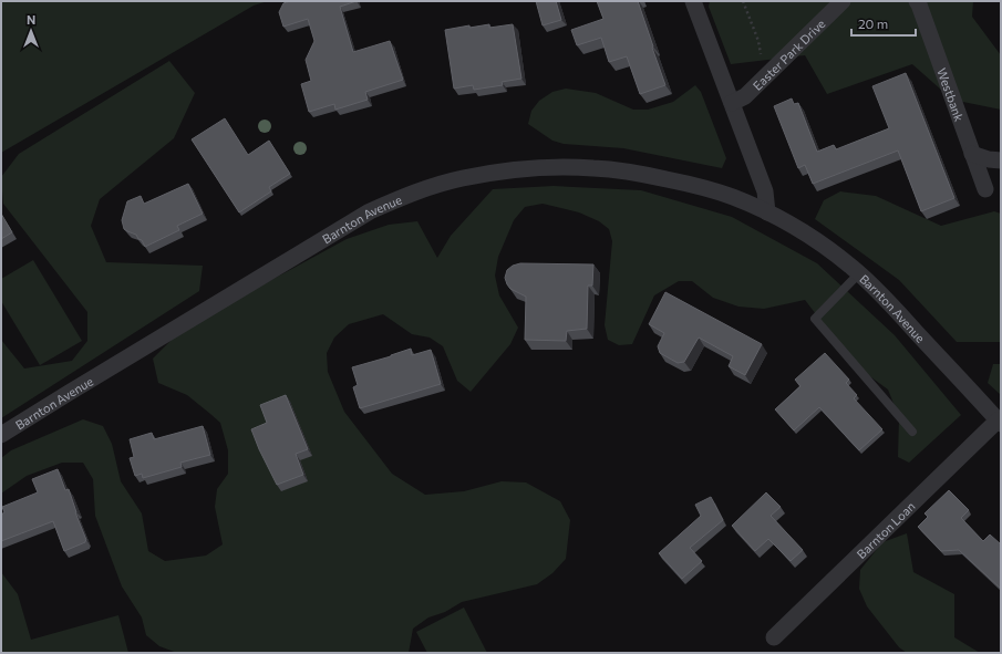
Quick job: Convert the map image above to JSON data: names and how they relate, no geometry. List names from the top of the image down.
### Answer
{
  "streets": {
    "street": [
      "Easter Park Drive",
      "Westbank",
      "Barnton Avenue",
      "Barnton Loan"
    ]
  },
  "crossings": [
    ["Barnton Avenue", "Barnton Loan"]
  ],
  "scale_bar": "20 m",
  "north": "top"
}
